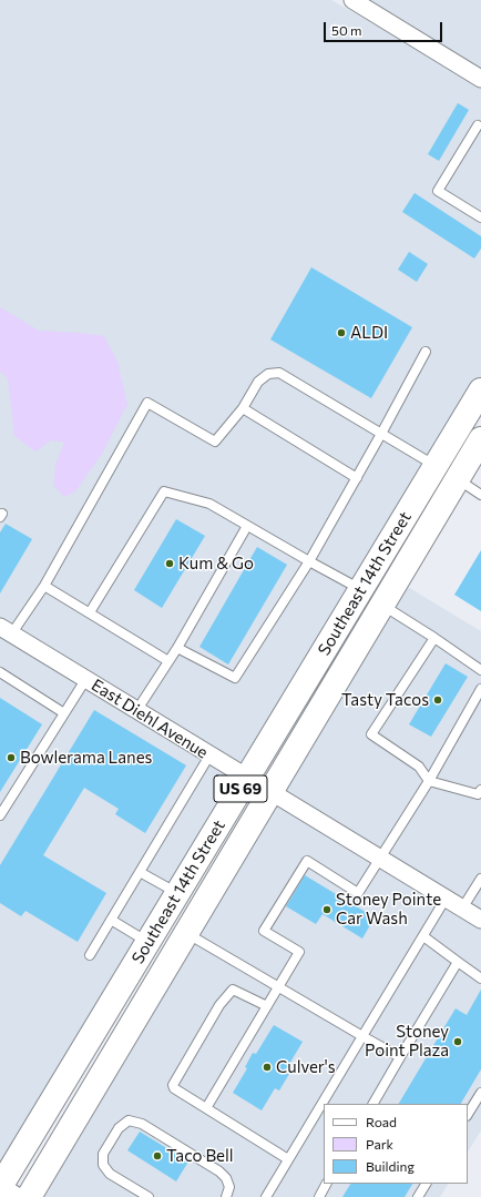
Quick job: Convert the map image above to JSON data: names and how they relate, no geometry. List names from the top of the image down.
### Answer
{
  "streets": {
    "main road": ["Southeast 14th Street", "US 69"],
    "street": ["East Diehl Avenue"]
  },
  "crossings": [
    ["Southeast 14th Street", "East Diehl Avenue"]
  ],
  "places": [
    "ALDI",
    "Kum & Go",
    "Tasty Tacos",
    "Bowlerama Lanes",
    "Stoney Pointe Car Wash",
    "Stoney Point Plaza",
    "Culver's",
    "Taco Bell"
  ],
  "legend": ["Road", "Park", "Building"],
  "scale_bar": "50 m"
}
